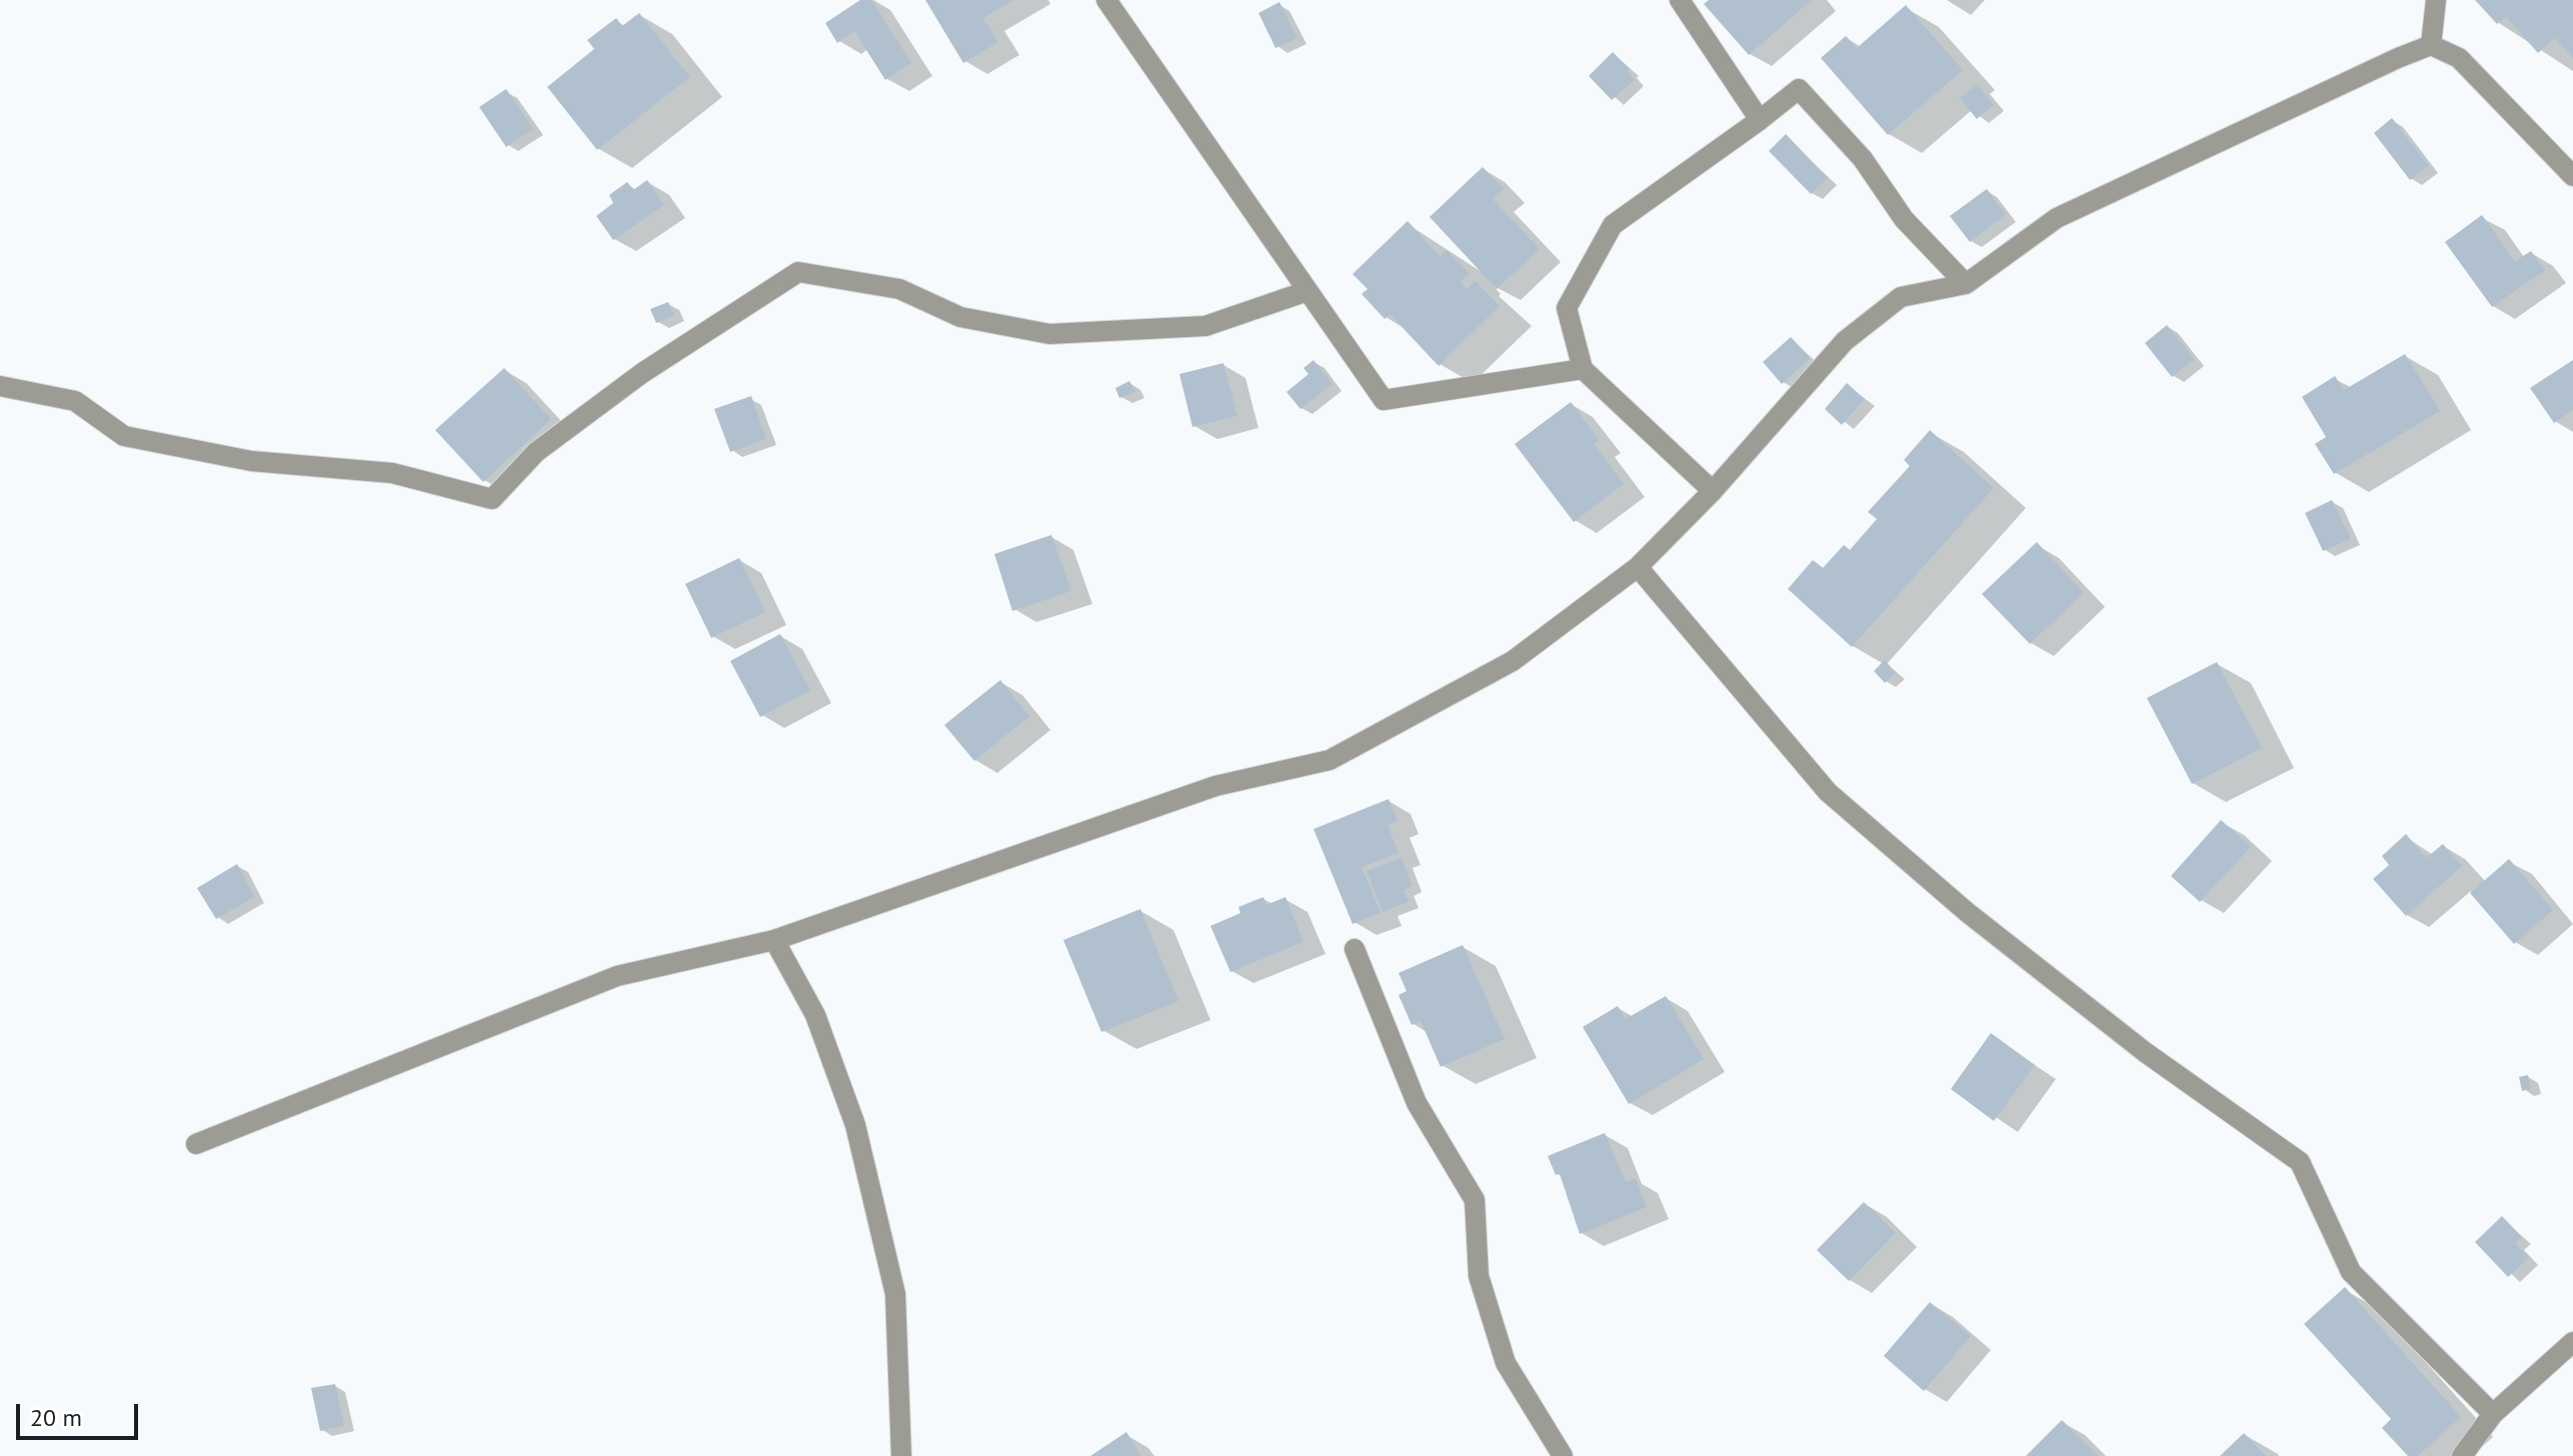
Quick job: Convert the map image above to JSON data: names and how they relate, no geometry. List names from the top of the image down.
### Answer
{
  "scale_bar": "20 m"
}
